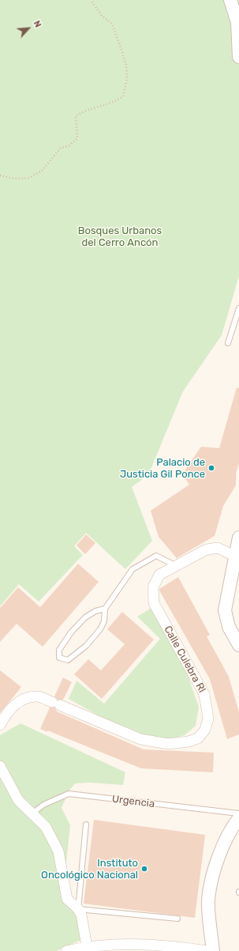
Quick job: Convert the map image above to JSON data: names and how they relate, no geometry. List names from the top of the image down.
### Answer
{
  "streets": {
    "street": ["Calle Culebra Rl"],
    "lane": ["Urgencia"]
  },
  "parks": ["Bosques Urbanos del Cerro Ancón"],
  "places": ["Palacio de Justicia Gil Ponce", "Instituto Oncológico Nacional"],
  "north": "top right"
}
